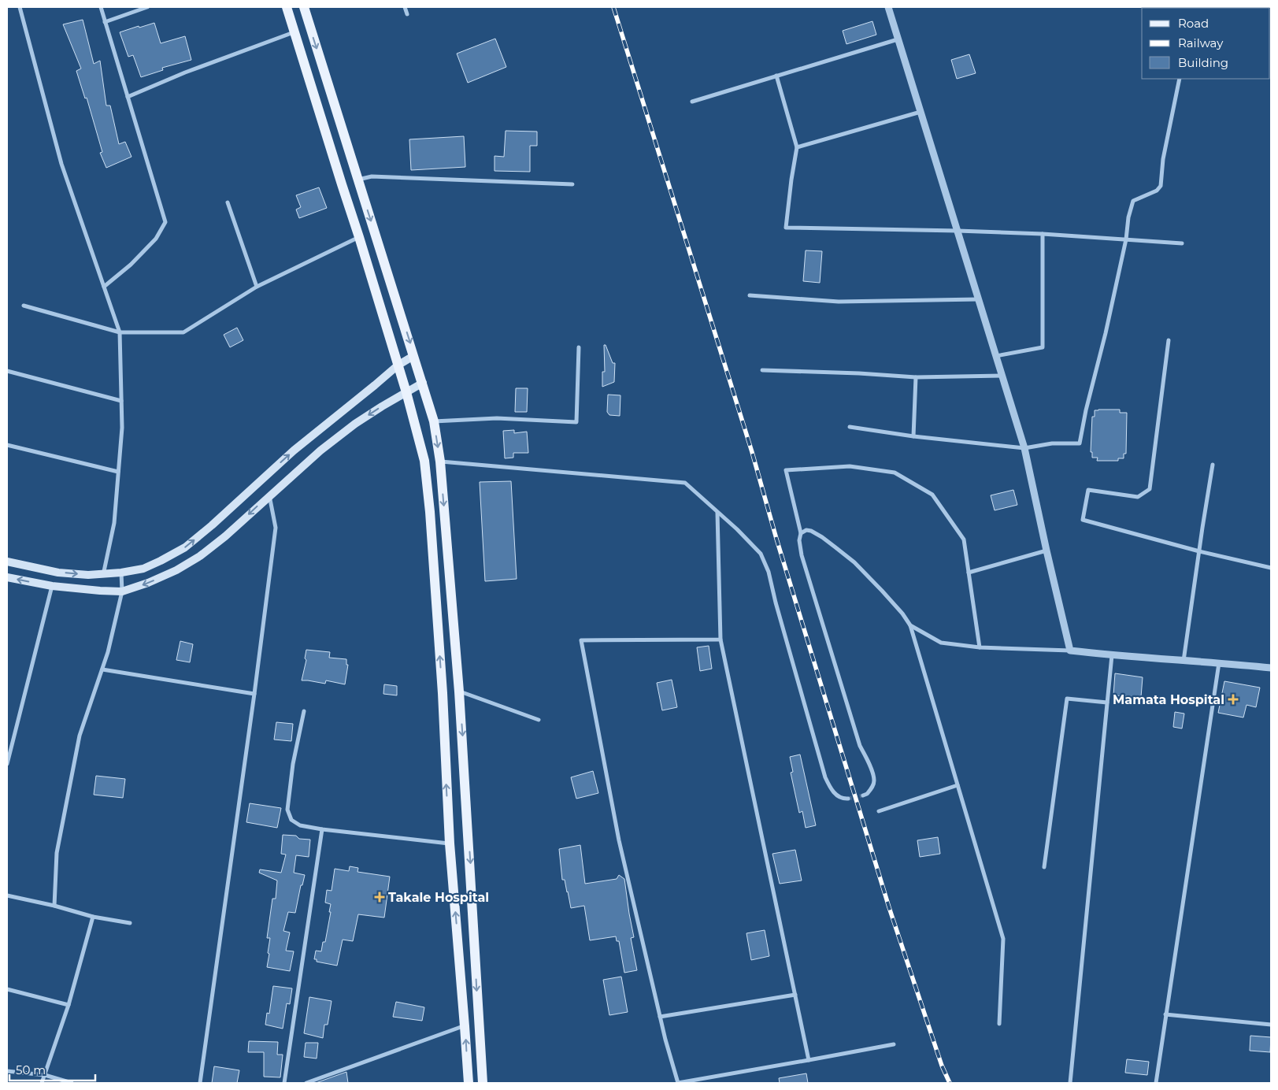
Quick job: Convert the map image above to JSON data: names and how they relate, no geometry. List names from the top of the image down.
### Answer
{
  "places": {
    "health": ["Mamata Hospital", "Takale Hospital"]
  },
  "legend": ["Road", "Railway", "Building"],
  "scale_bar": "50 m"
}
